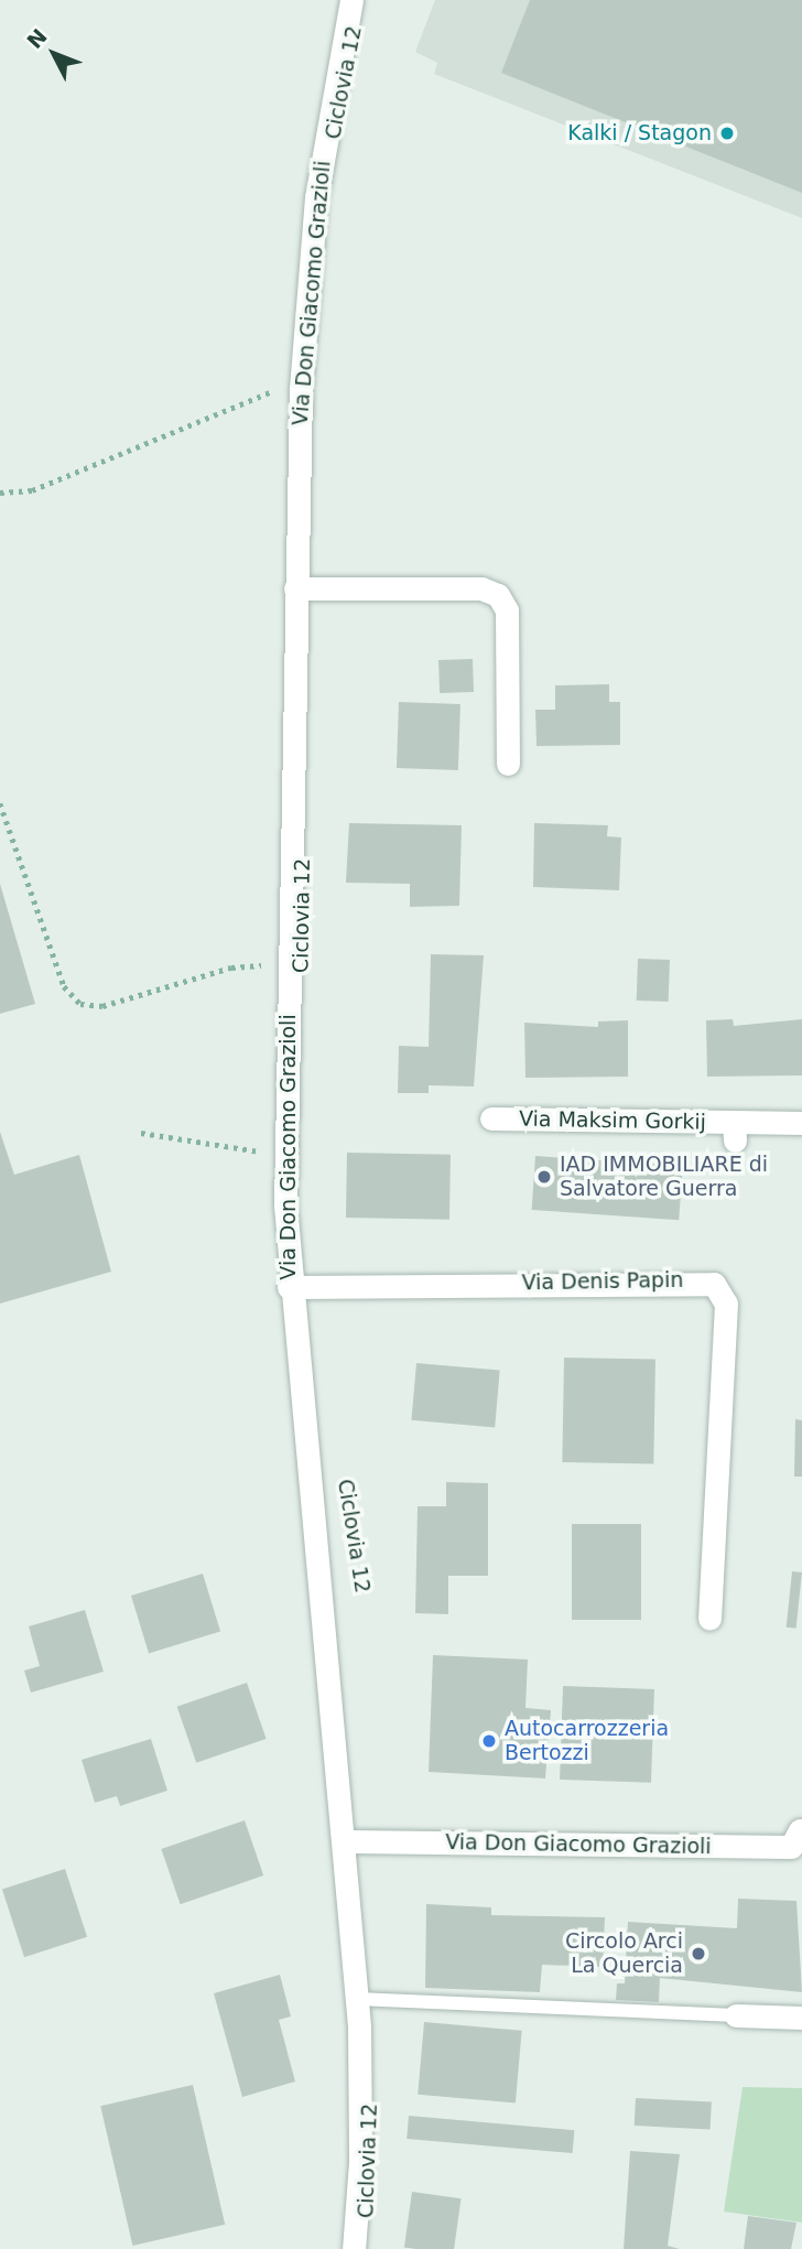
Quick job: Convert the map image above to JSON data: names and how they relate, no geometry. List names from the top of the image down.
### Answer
{
  "streets": {
    "street": ["Via Don Giacomo Grazioli", "Via Maksim Gorkij", "Via Denis Papin"]
  },
  "crossings": [
    ["Via Don Giacomo Grazioli", "Via Denis Papin"]
  ],
  "places": [
    "Kalki / Stagon",
    "IAD IMMOBILIARE di Salvatore Guerra",
    "Autocarrozzeria Bertozzi",
    "Circolo Arci La Quercia"
  ],
  "north": "top left"
}
